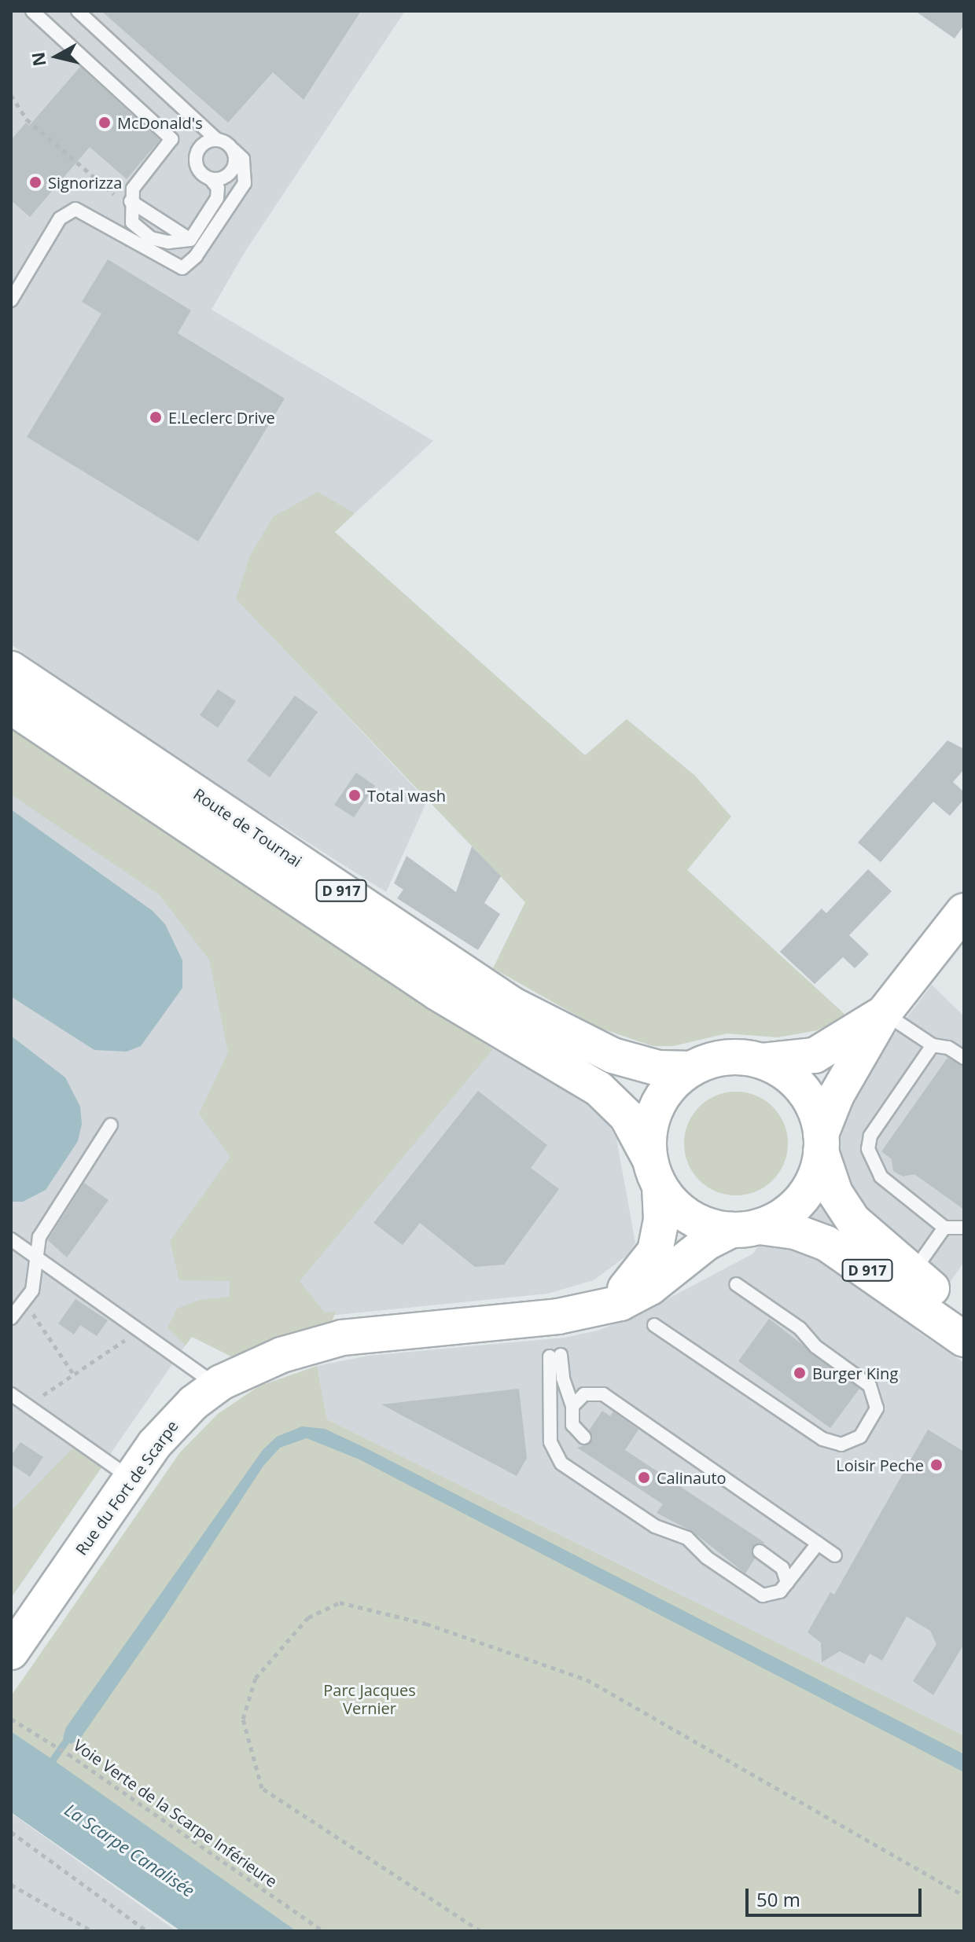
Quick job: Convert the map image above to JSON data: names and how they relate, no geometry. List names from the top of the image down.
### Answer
{
  "streets": {
    "main road": ["Route de Tournai", "D 917", "Rue du Fort de Scarpe"],
    "path": ["Voie Verte de la Scarpe Inférieure"]
  },
  "crossings": [
    ["Route de Tournai", "D 917"],
    ["Route de Tournai", "Rue du Fort de Scarpe"],
    ["D 917", "Rue du Fort de Scarpe"]
  ],
  "water": ["La Scarpe Canalisée"],
  "parks": ["Parc Jacques Vernier"],
  "places": [
    "McDonald's",
    "Signorizza",
    "E.Leclerc Drive",
    "Total wash",
    "Burger King",
    "Loisir Peche",
    "Calinauto"
  ],
  "scale_bar": "50 m",
  "north": "left"
}
